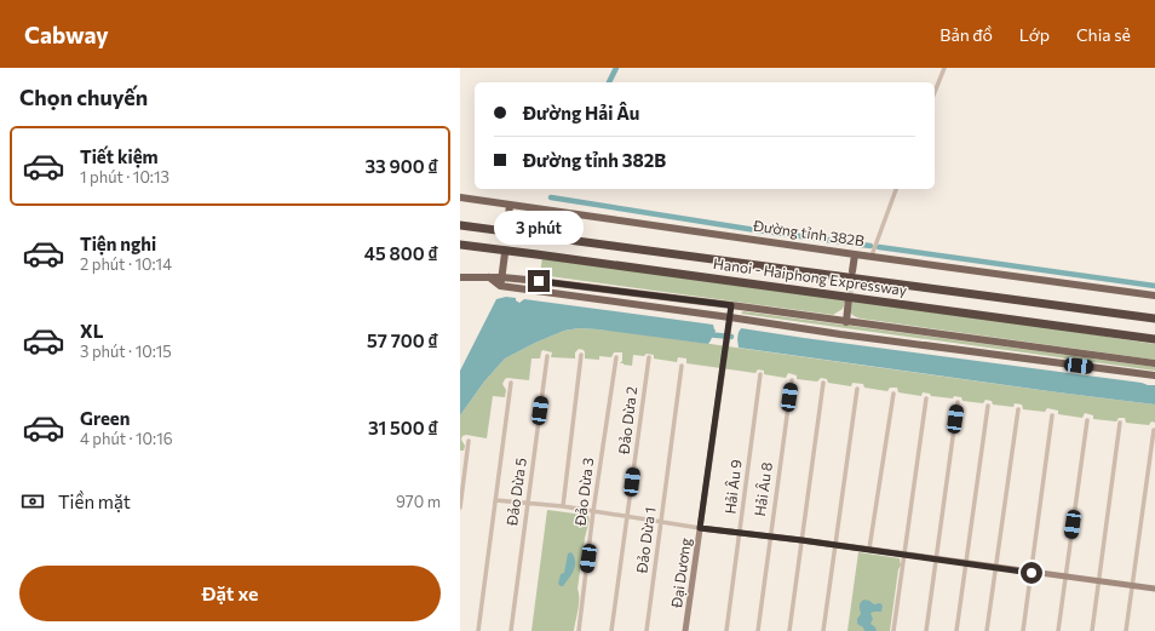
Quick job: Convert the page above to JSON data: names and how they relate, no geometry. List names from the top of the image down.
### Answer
{
  "streets": {
    "highway": ["Hanoi - Haiphong Expressway"],
    "main road": ["Đường tỉnh 382B"],
    "street": [
      "Đảo Dừa 2",
      "Hải Âu 9",
      "Hải Âu 8",
      "Đảo Dừa 5",
      "Đảo Dừa 3",
      "Đảo Dừa 1",
      "Đại Dương"
    ]
  },
  "page": {
    "header": "Cabway",
    "nav": ["Bản đồ", "Lớp", "Chia sẻ"],
    "heading": "Chọn chuyến",
    "banner": ["Đường Hải Âu", "Đường tỉnh 382B"],
    "list": [
      {
        "name": "Tiết kiệm",
        "note": "1 phút · 10:13",
        "value": "33 900 ₫"
      },
      {
        "name": "Tiện nghi",
        "note": "2 phút · 10:14",
        "value": "45 800 ₫"
      },
      {
        "name": "XL",
        "note": "3 phút · 10:15",
        "value": "57 700 ₫"
      },
      {
        "name": "Green",
        "note": "4 phút · 10:16",
        "value": "31 500 ₫"
      }
    ],
    "bubble": "3 phút",
    "pay": ["Tiền mặt", "970 m"],
    "buttons": "Đặt xe"
  }
}
